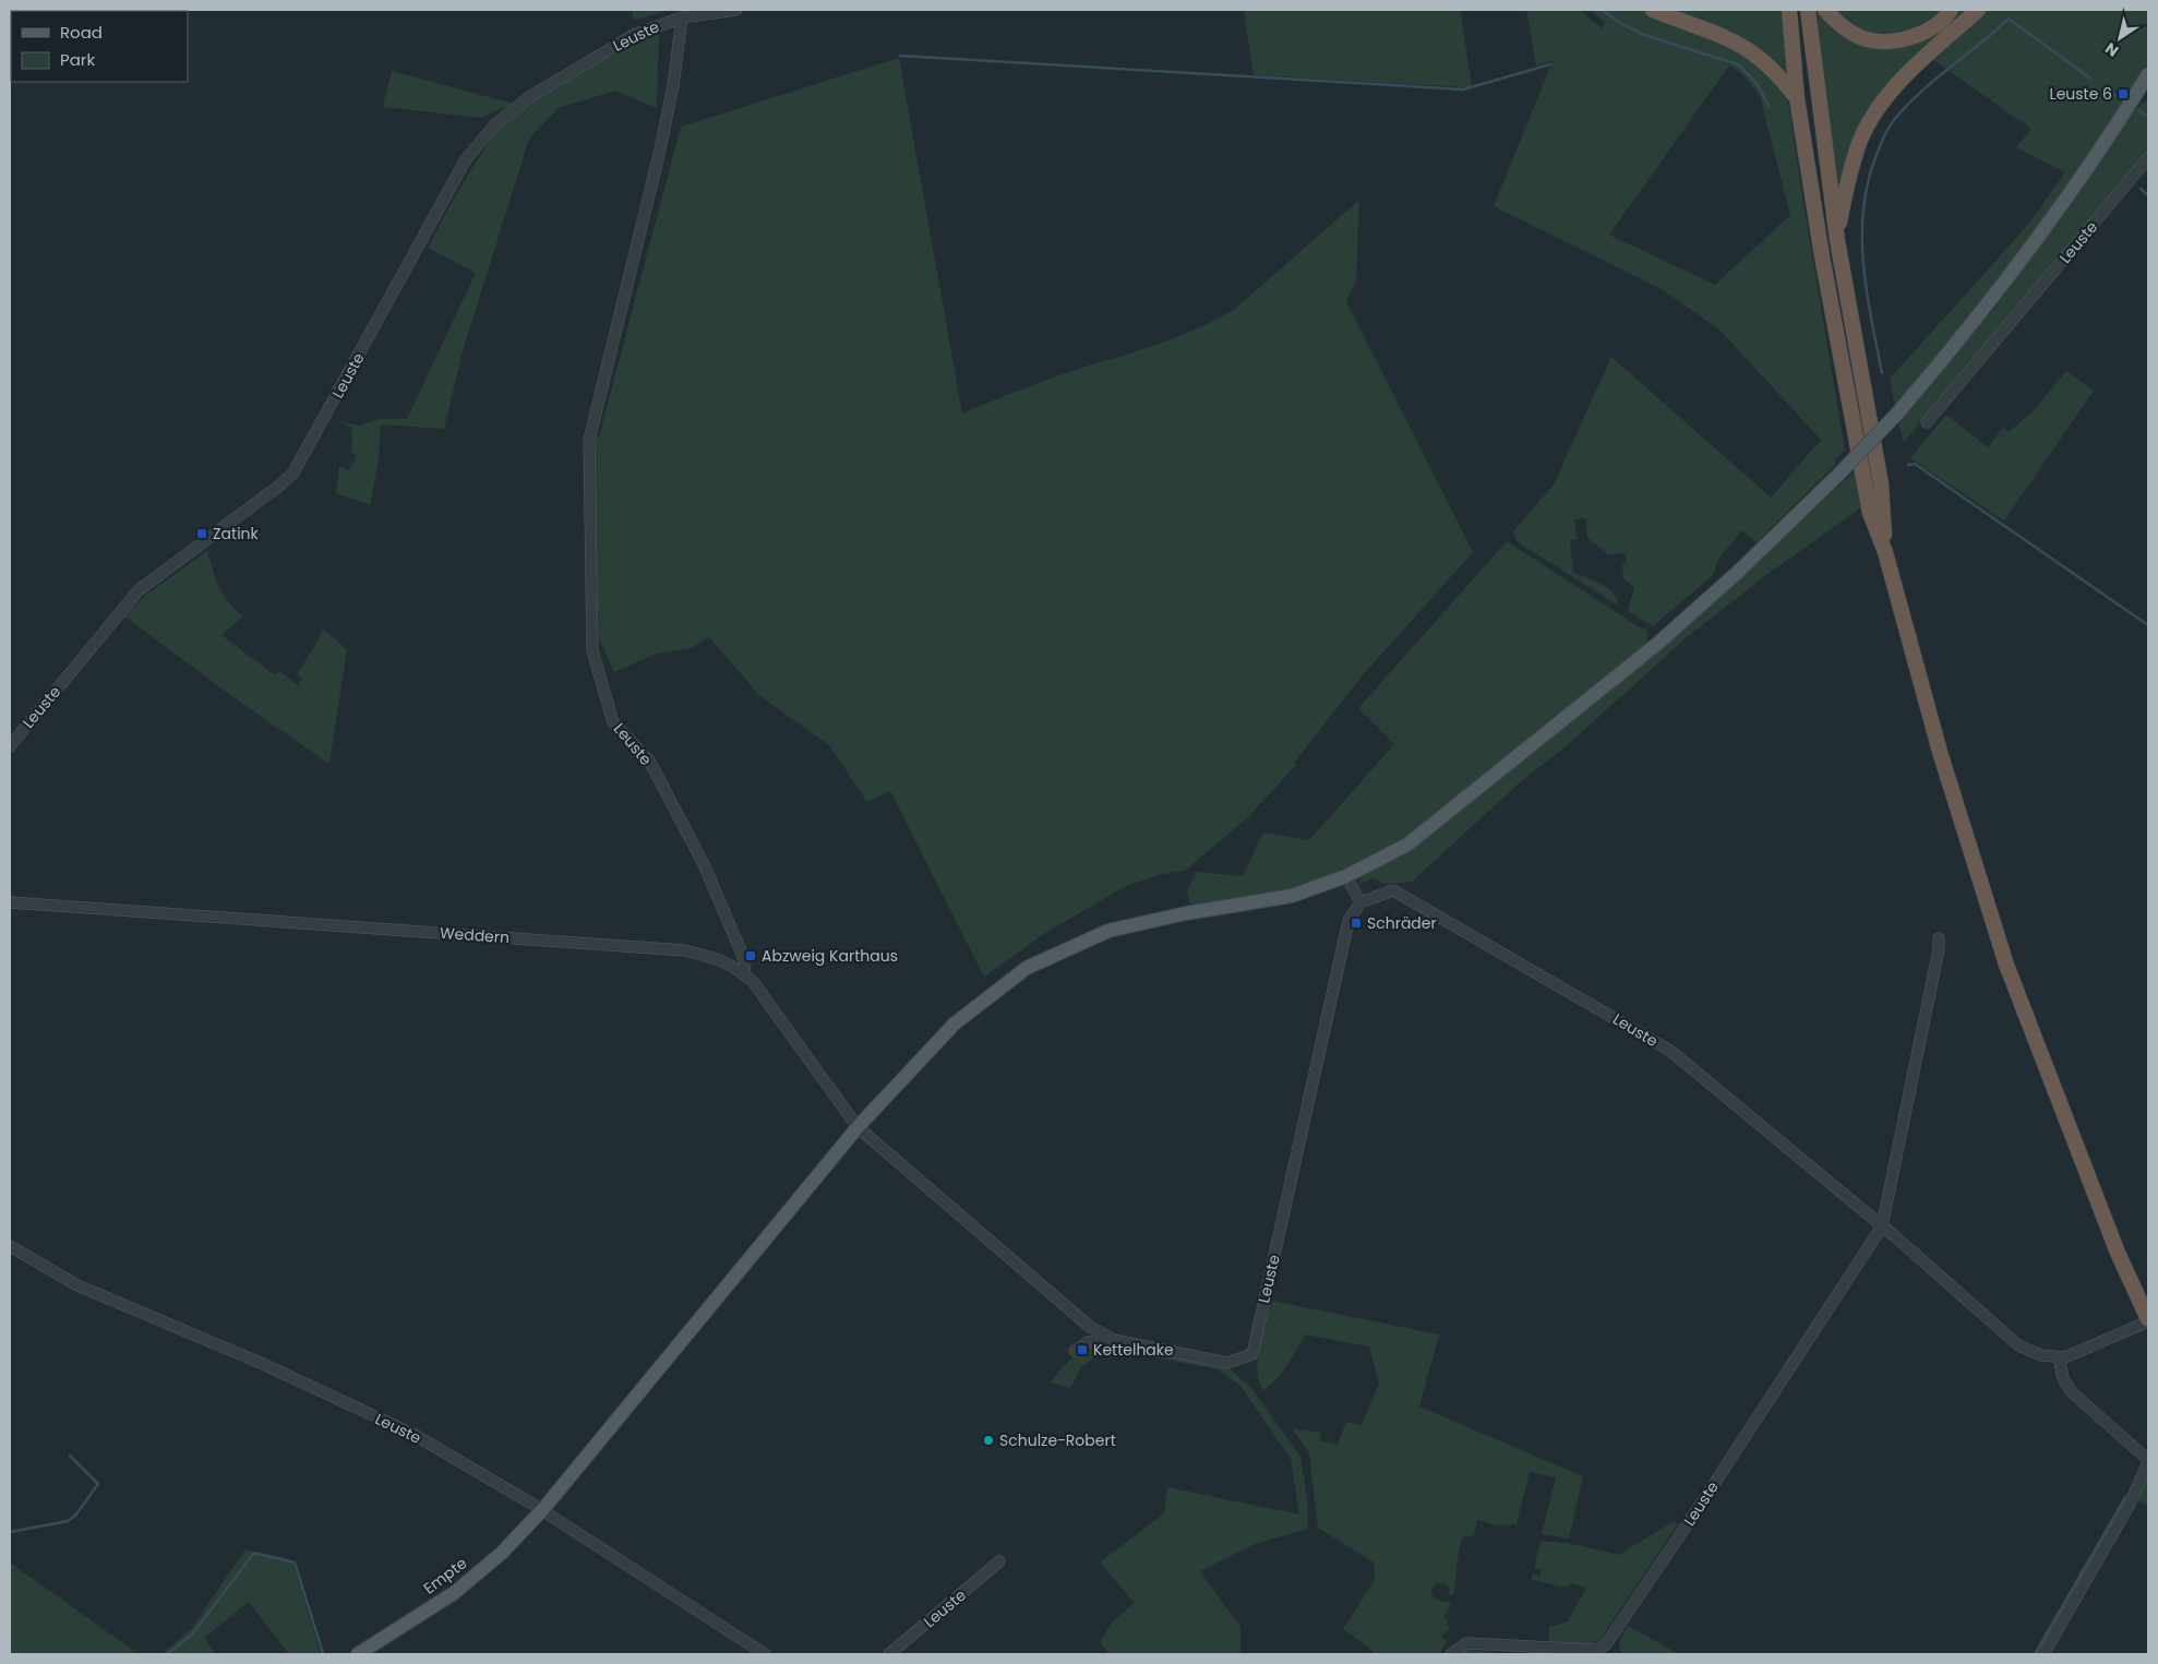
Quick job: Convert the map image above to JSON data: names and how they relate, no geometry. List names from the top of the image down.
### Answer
{
  "streets": {
    "main road": ["Empte"],
    "street": ["Leuste", "Weddern"]
  },
  "crossings": [
    ["Leuste", "Weddern"],
    ["Leuste", "Empte"],
    ["Weddern", "Empte"]
  ],
  "places": {
    "transit": [
      "Leuste 6",
      "Zatink",
      "Schräder",
      "Abzweig Karthaus",
      "Kettelhake"
    ],
    "other": ["Schulze-Robert"]
  },
  "legend": ["Road", "Park"],
  "north": "bottom left"
}
